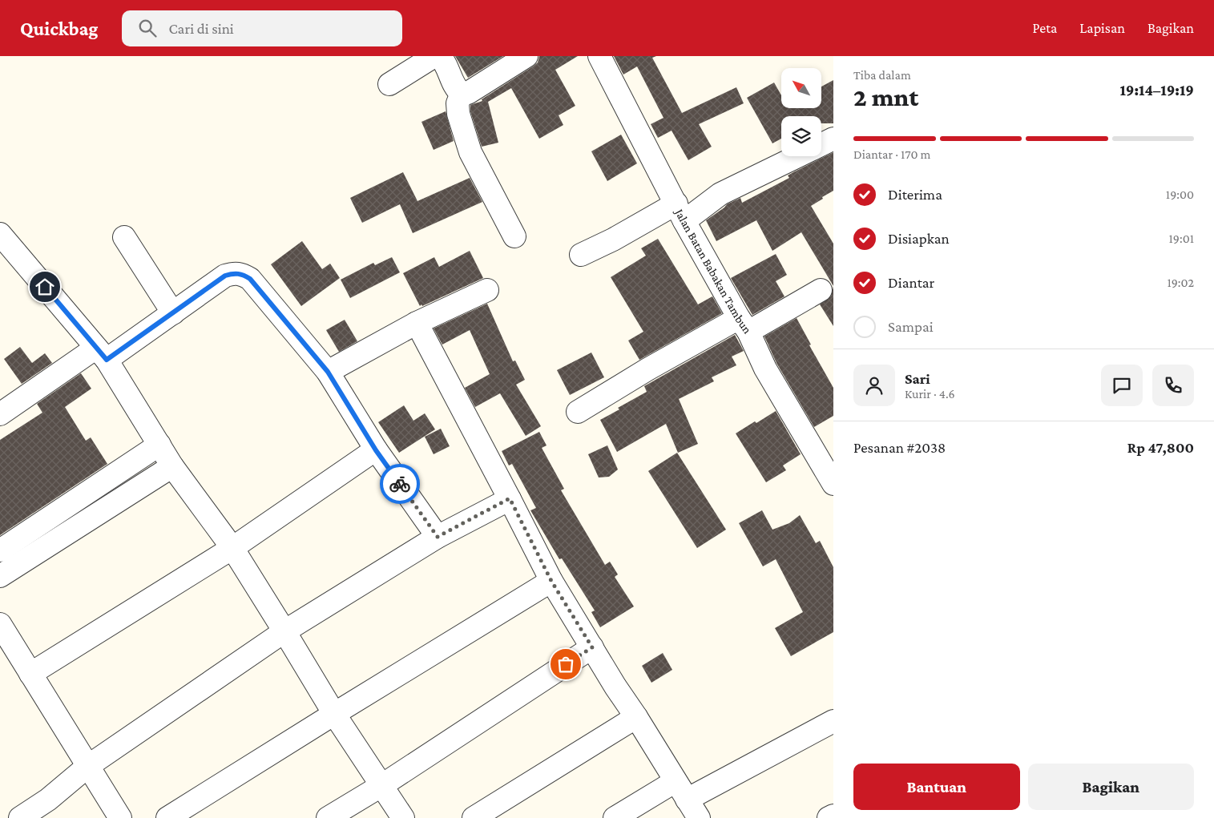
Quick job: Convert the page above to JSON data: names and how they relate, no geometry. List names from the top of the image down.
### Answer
{
  "streets": {
    "street": ["Jalan Batan Babakan Tambun"]
  },
  "north": "top left",
  "page": {
    "header": "Quickbag",
    "search": "Cari di sini",
    "nav": ["Peta", "Lapisan", "Bagikan"],
    "heading": ["2 mnt", "Tiba dalam", "19:14–19:19"],
    "panel": [
      "Sari",
      "Kurir · 4.6",
      "Pesanan #2038",
      "Rp 47,800"
    ],
    "bar": "Diantar · 170 m",
    "list": [
      ["Diterima", "19:00"],
      ["Disiapkan", "19:01"],
      ["Diantar", "19:02"],
      "Sampai"
    ],
    "buttons": ["Bantuan", "Bagikan"]
  }
}
